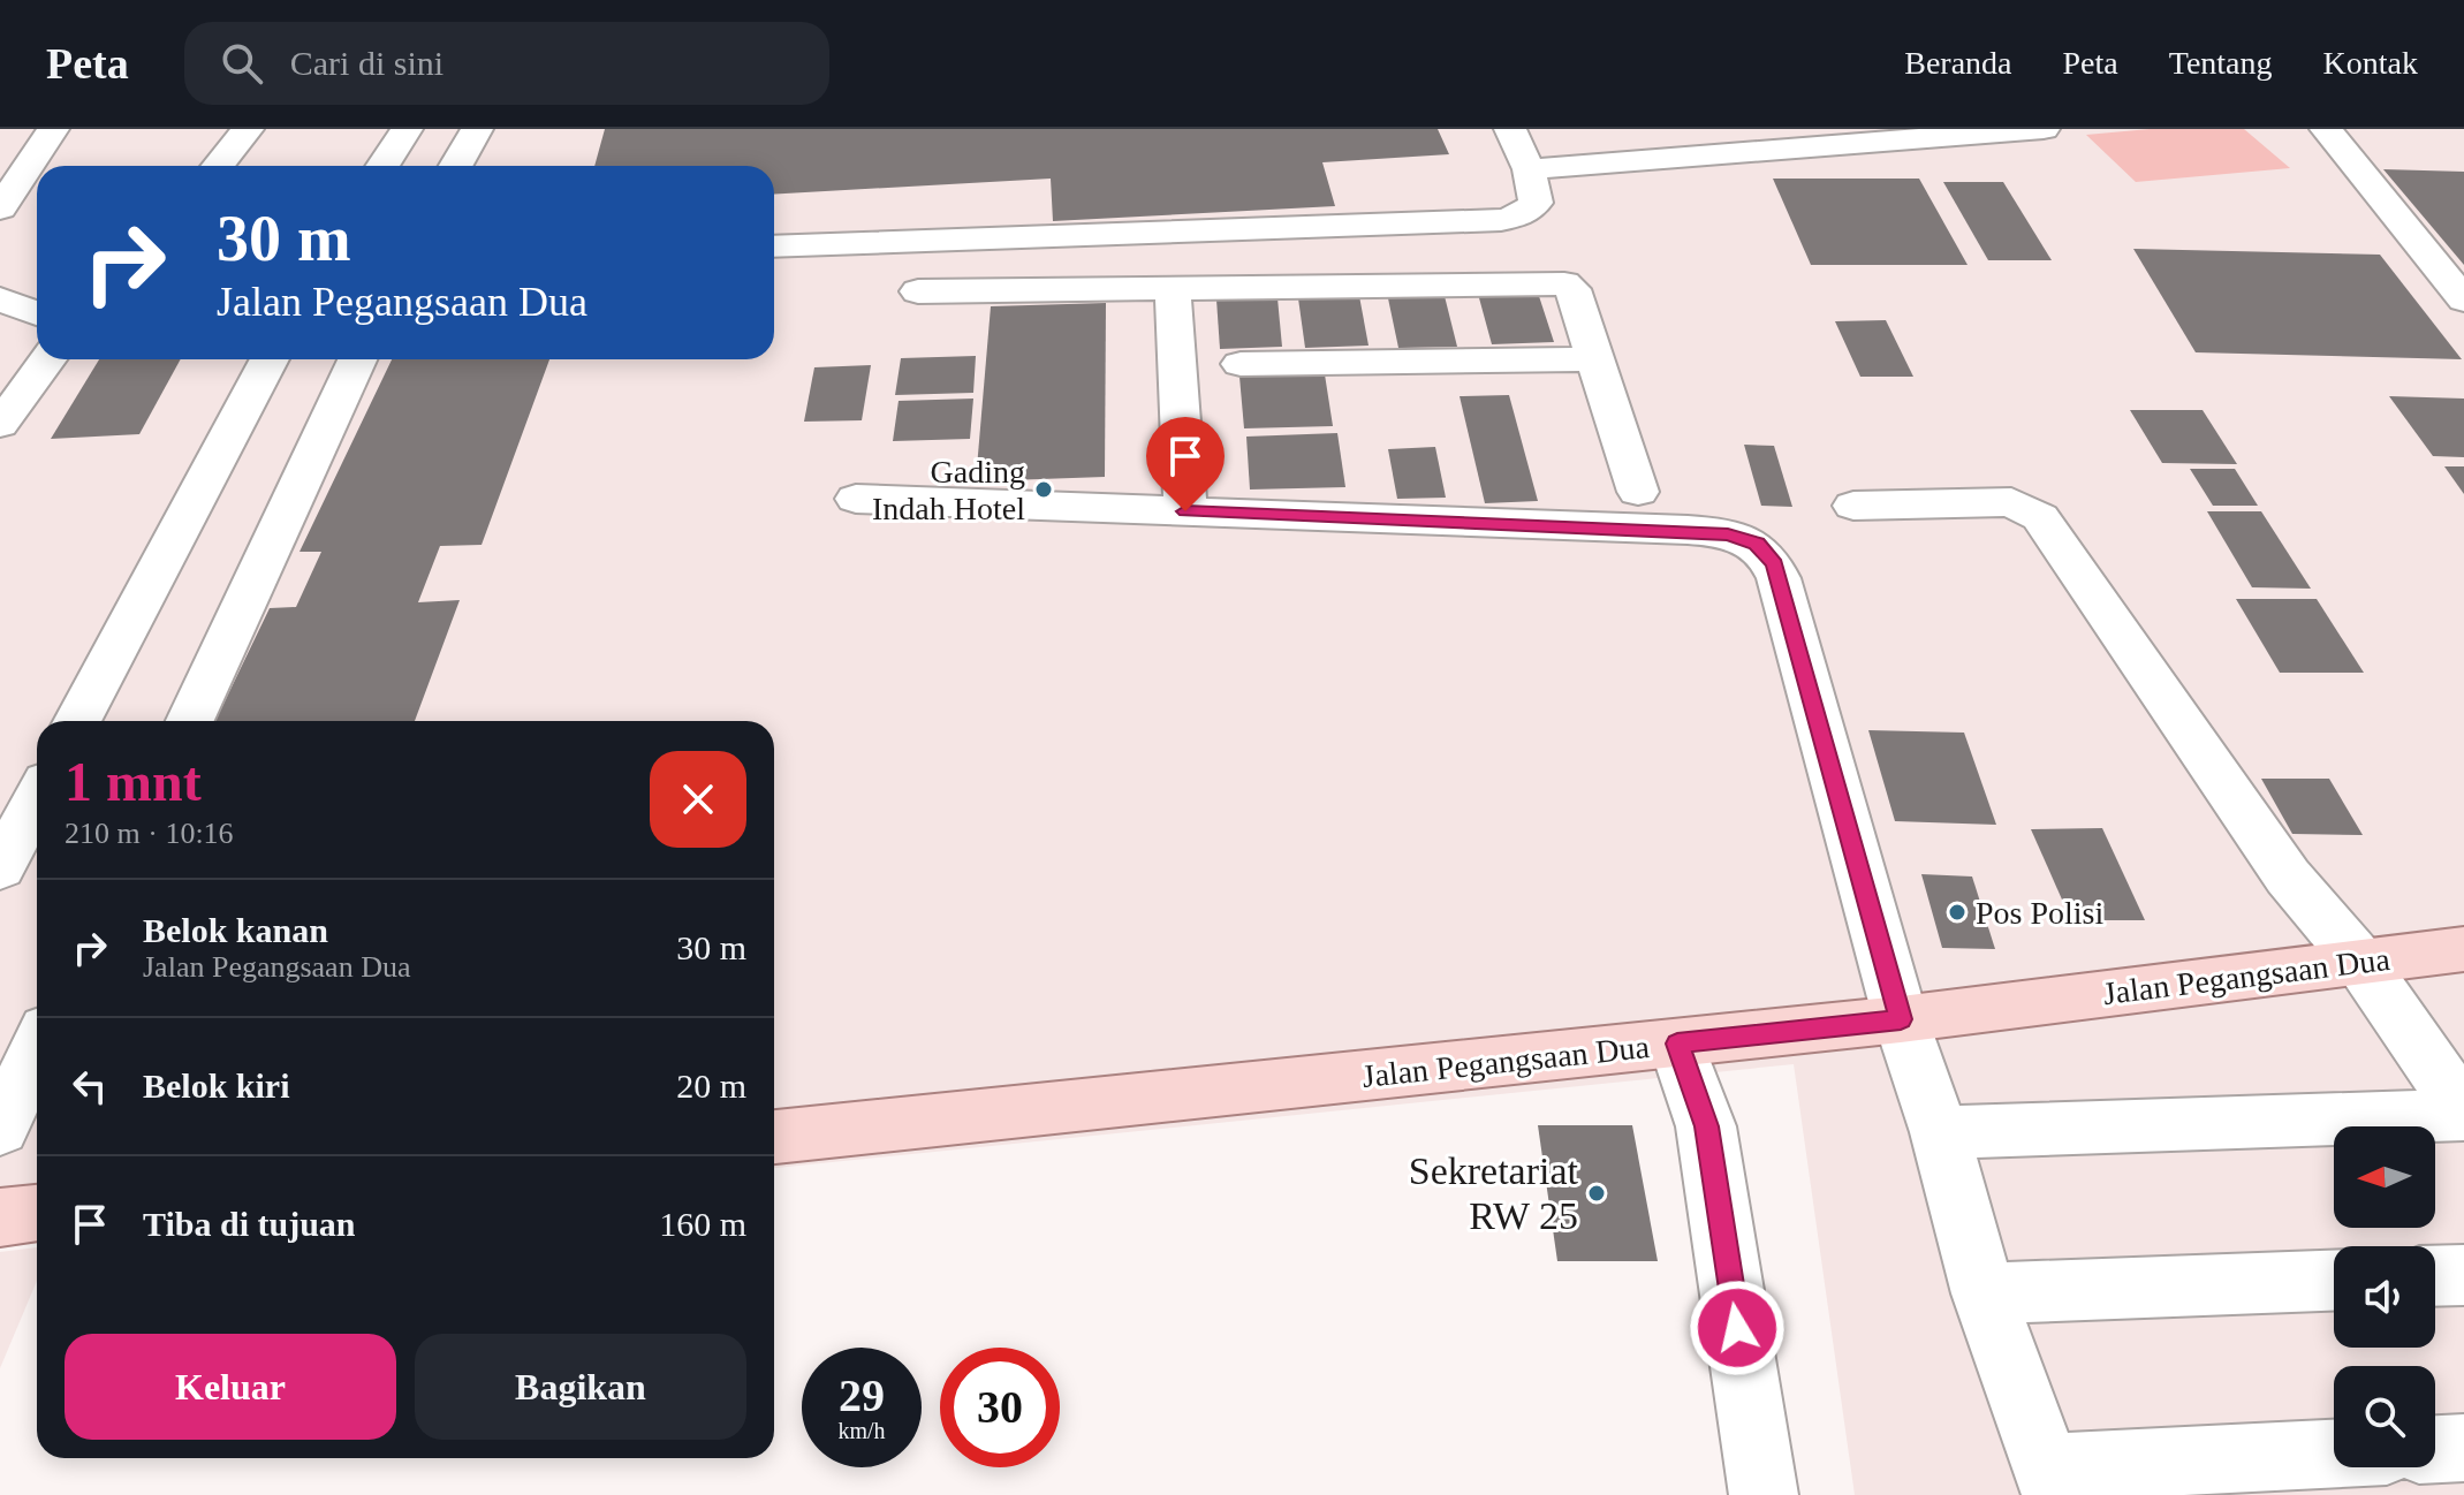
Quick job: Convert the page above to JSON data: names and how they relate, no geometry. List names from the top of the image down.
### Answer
{
  "streets": {
    "main road": ["Jalan Pegangsaan Dua"]
  },
  "places": ["Gading Indah Hotel", "Pos Polisi", "Sekretariat RW 25"],
  "north": "left",
  "page": {
    "header": "Peta",
    "search": "Cari di sini",
    "nav": [
      "Beranda",
      "Peta",
      "Tentang",
      "Kontak"
    ],
    "turn": ["30 m", "Jalan Pegangsaan Dua"],
    "heading": ["1 mnt", "210 m · 10:16"],
    "list": [
      {
        "name": "Belok kanan",
        "note": "Jalan Pegangsaan Dua",
        "value": "30 m"
      },
      {
        "name": "Belok kiri",
        "value": "20 m"
      },
      {
        "name": "Tiba di tujuan",
        "value": "160 m"
      }
    ],
    "buttons": ["Keluar", "Bagikan"],
    "speed": "29 km/h",
    "limit": "30"
  }
}
